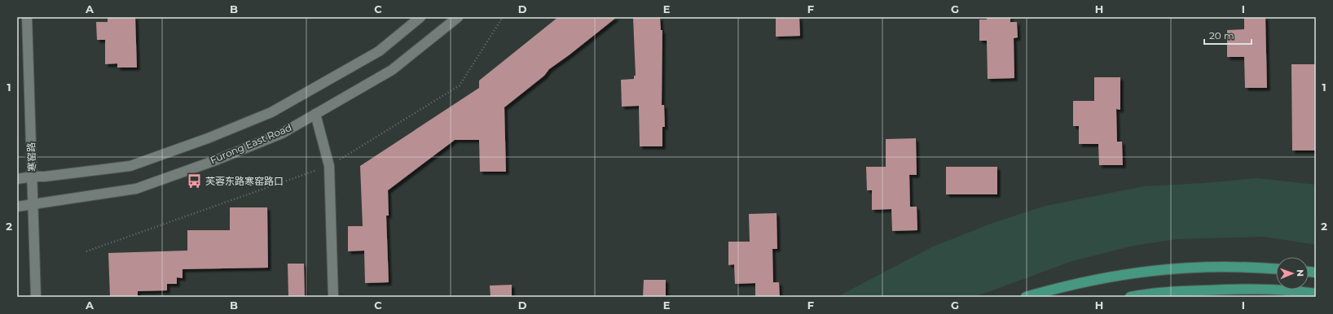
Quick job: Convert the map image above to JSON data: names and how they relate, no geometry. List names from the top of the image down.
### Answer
{
  "streets": {
    "main road": ["Furong East Road", "寒窑路"]
  },
  "crossings": [
    ["Furong East Road", "寒窑路"]
  ],
  "places": {
    "bus stop": ["芙蓉东路寒窑路口"]
  },
  "scale_bar": "20 m",
  "north": "right",
  "grid": {
    "columns": [
      "A",
      "B",
      "C",
      "D",
      "E",
      "F",
      "G",
      "H",
      "I"
    ],
    "rows": ["1", "2"]
  }
}
